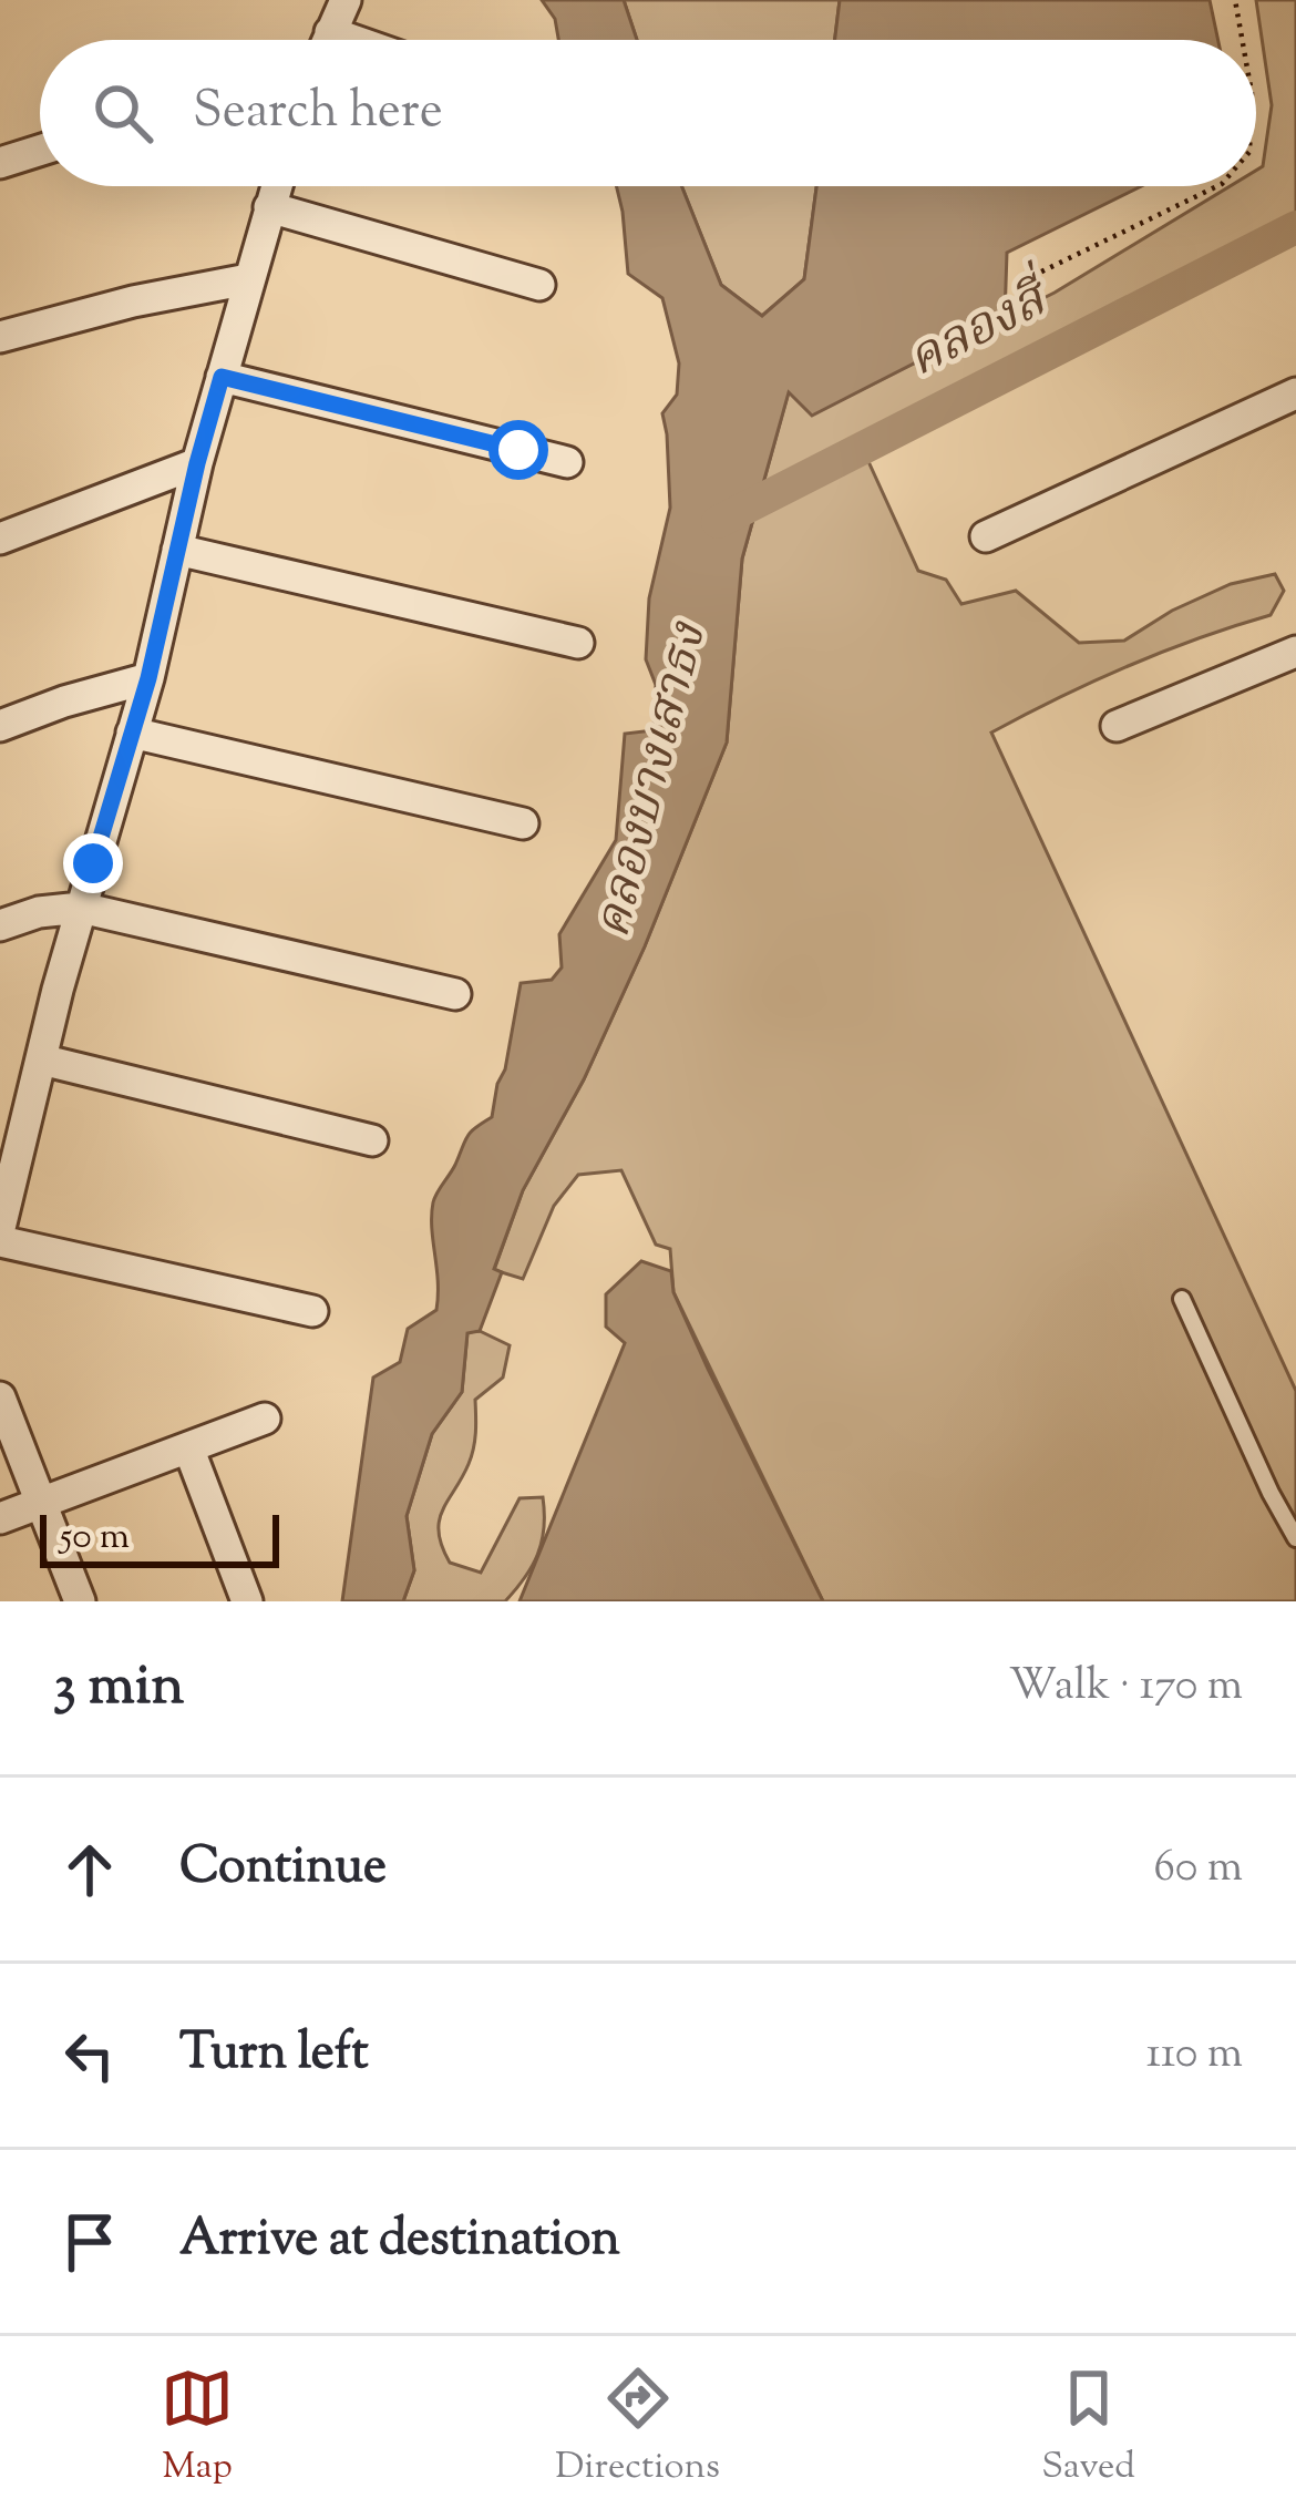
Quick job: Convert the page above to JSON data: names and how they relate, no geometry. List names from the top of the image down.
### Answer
{
  "water": ["คลองสี่", "คลองบางเสาธง"],
  "scale_bar": "50 m",
  "page": {
    "search": "Search here",
    "scale": "50 m",
    "heading": ["3 min", "Walk · 170 m"],
    "list": [
      ["Continue", "60 m"],
      ["Turn left", "110 m"],
      "Arrive at destination"
    ],
    "nav": ["Map", "Directions", "Saved"]
  }
}
